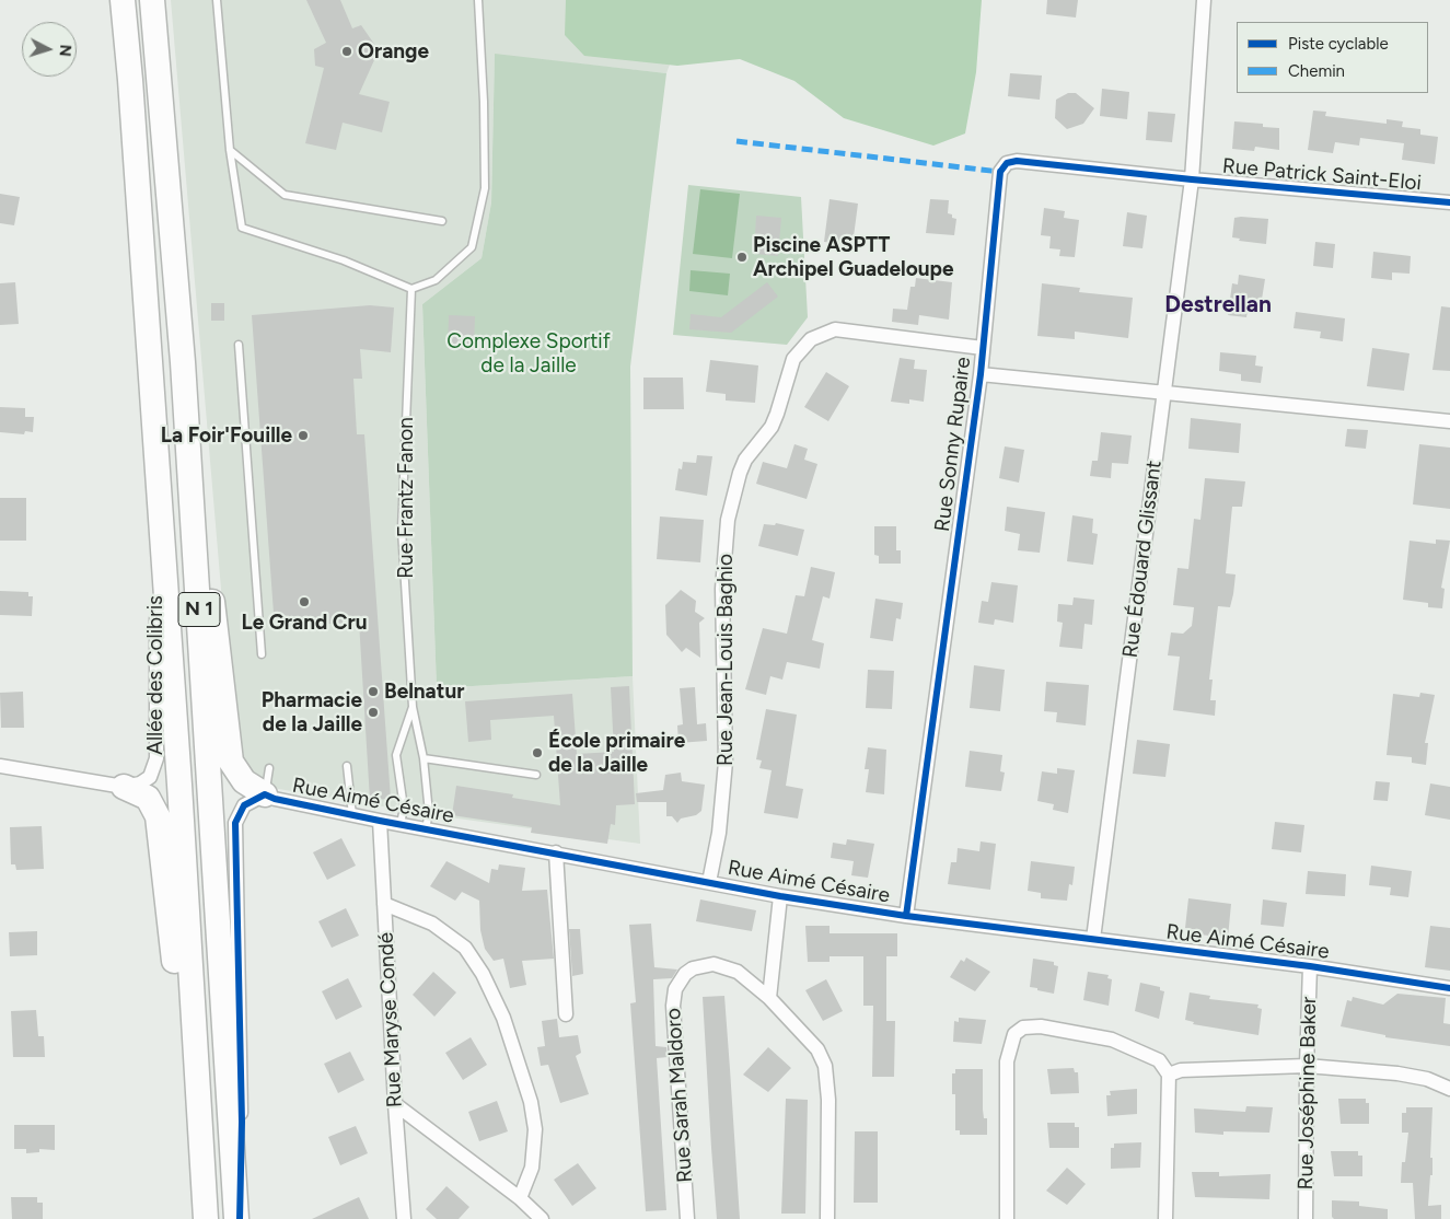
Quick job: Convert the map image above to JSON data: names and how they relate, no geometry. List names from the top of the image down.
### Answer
{
  "streets": {
    "highway": ["N 1"],
    "street": [
      "Rue Patrick Saint-Eloi",
      "Rue Sonny Rupaire",
      "Rue Édouard Glissant",
      "Rue Jean-Louis Baghio",
      "Allée des Colibris",
      "Rue Aimé Césaire",
      "Rue Maryse Condé",
      "Rue Joséphine Baker",
      "Rue Sarah Maldoro"
    ],
    "lane": ["Rue Frantz Fanon"]
  },
  "crossings": [
    ["Rue Patrick Saint-Eloi", "Rue Sonny Rupaire"],
    ["Rue Patrick Saint-Eloi", "Rue Édouard Glissant"],
    ["Rue Sonny Rupaire", "Rue Édouard Glissant"],
    ["Rue Sonny Rupaire", "Rue Jean-Louis Baghio"],
    ["Rue Sonny Rupaire", "Rue Aimé Césaire"],
    ["Rue Frantz Fanon", "Rue Aimé Césaire"],
    ["Rue Édouard Glissant", "Rue Aimé Césaire"],
    ["N 1", "Allée des Colibris"],
    ["Rue Jean-Louis Baghio", "Rue Aimé Césaire"],
    ["Rue Aimé Césaire", "Rue Maryse Condé"],
    ["Rue Aimé Césaire", "Rue Joséphine Baker"]
  ],
  "districts": ["Destrellan"],
  "parks": ["Complexe Sportif de la Jaille"],
  "places": [
    "Orange",
    "Piscine ASPTT Archipel Guadeloupe",
    "La Foir'Fouille",
    "Le Grand Cru",
    "Belnatur",
    "Pharmacie de la Jaille",
    "École primaire de la Jaille"
  ],
  "legend": ["Piste cyclable", "Chemin"],
  "north": "right"
}
